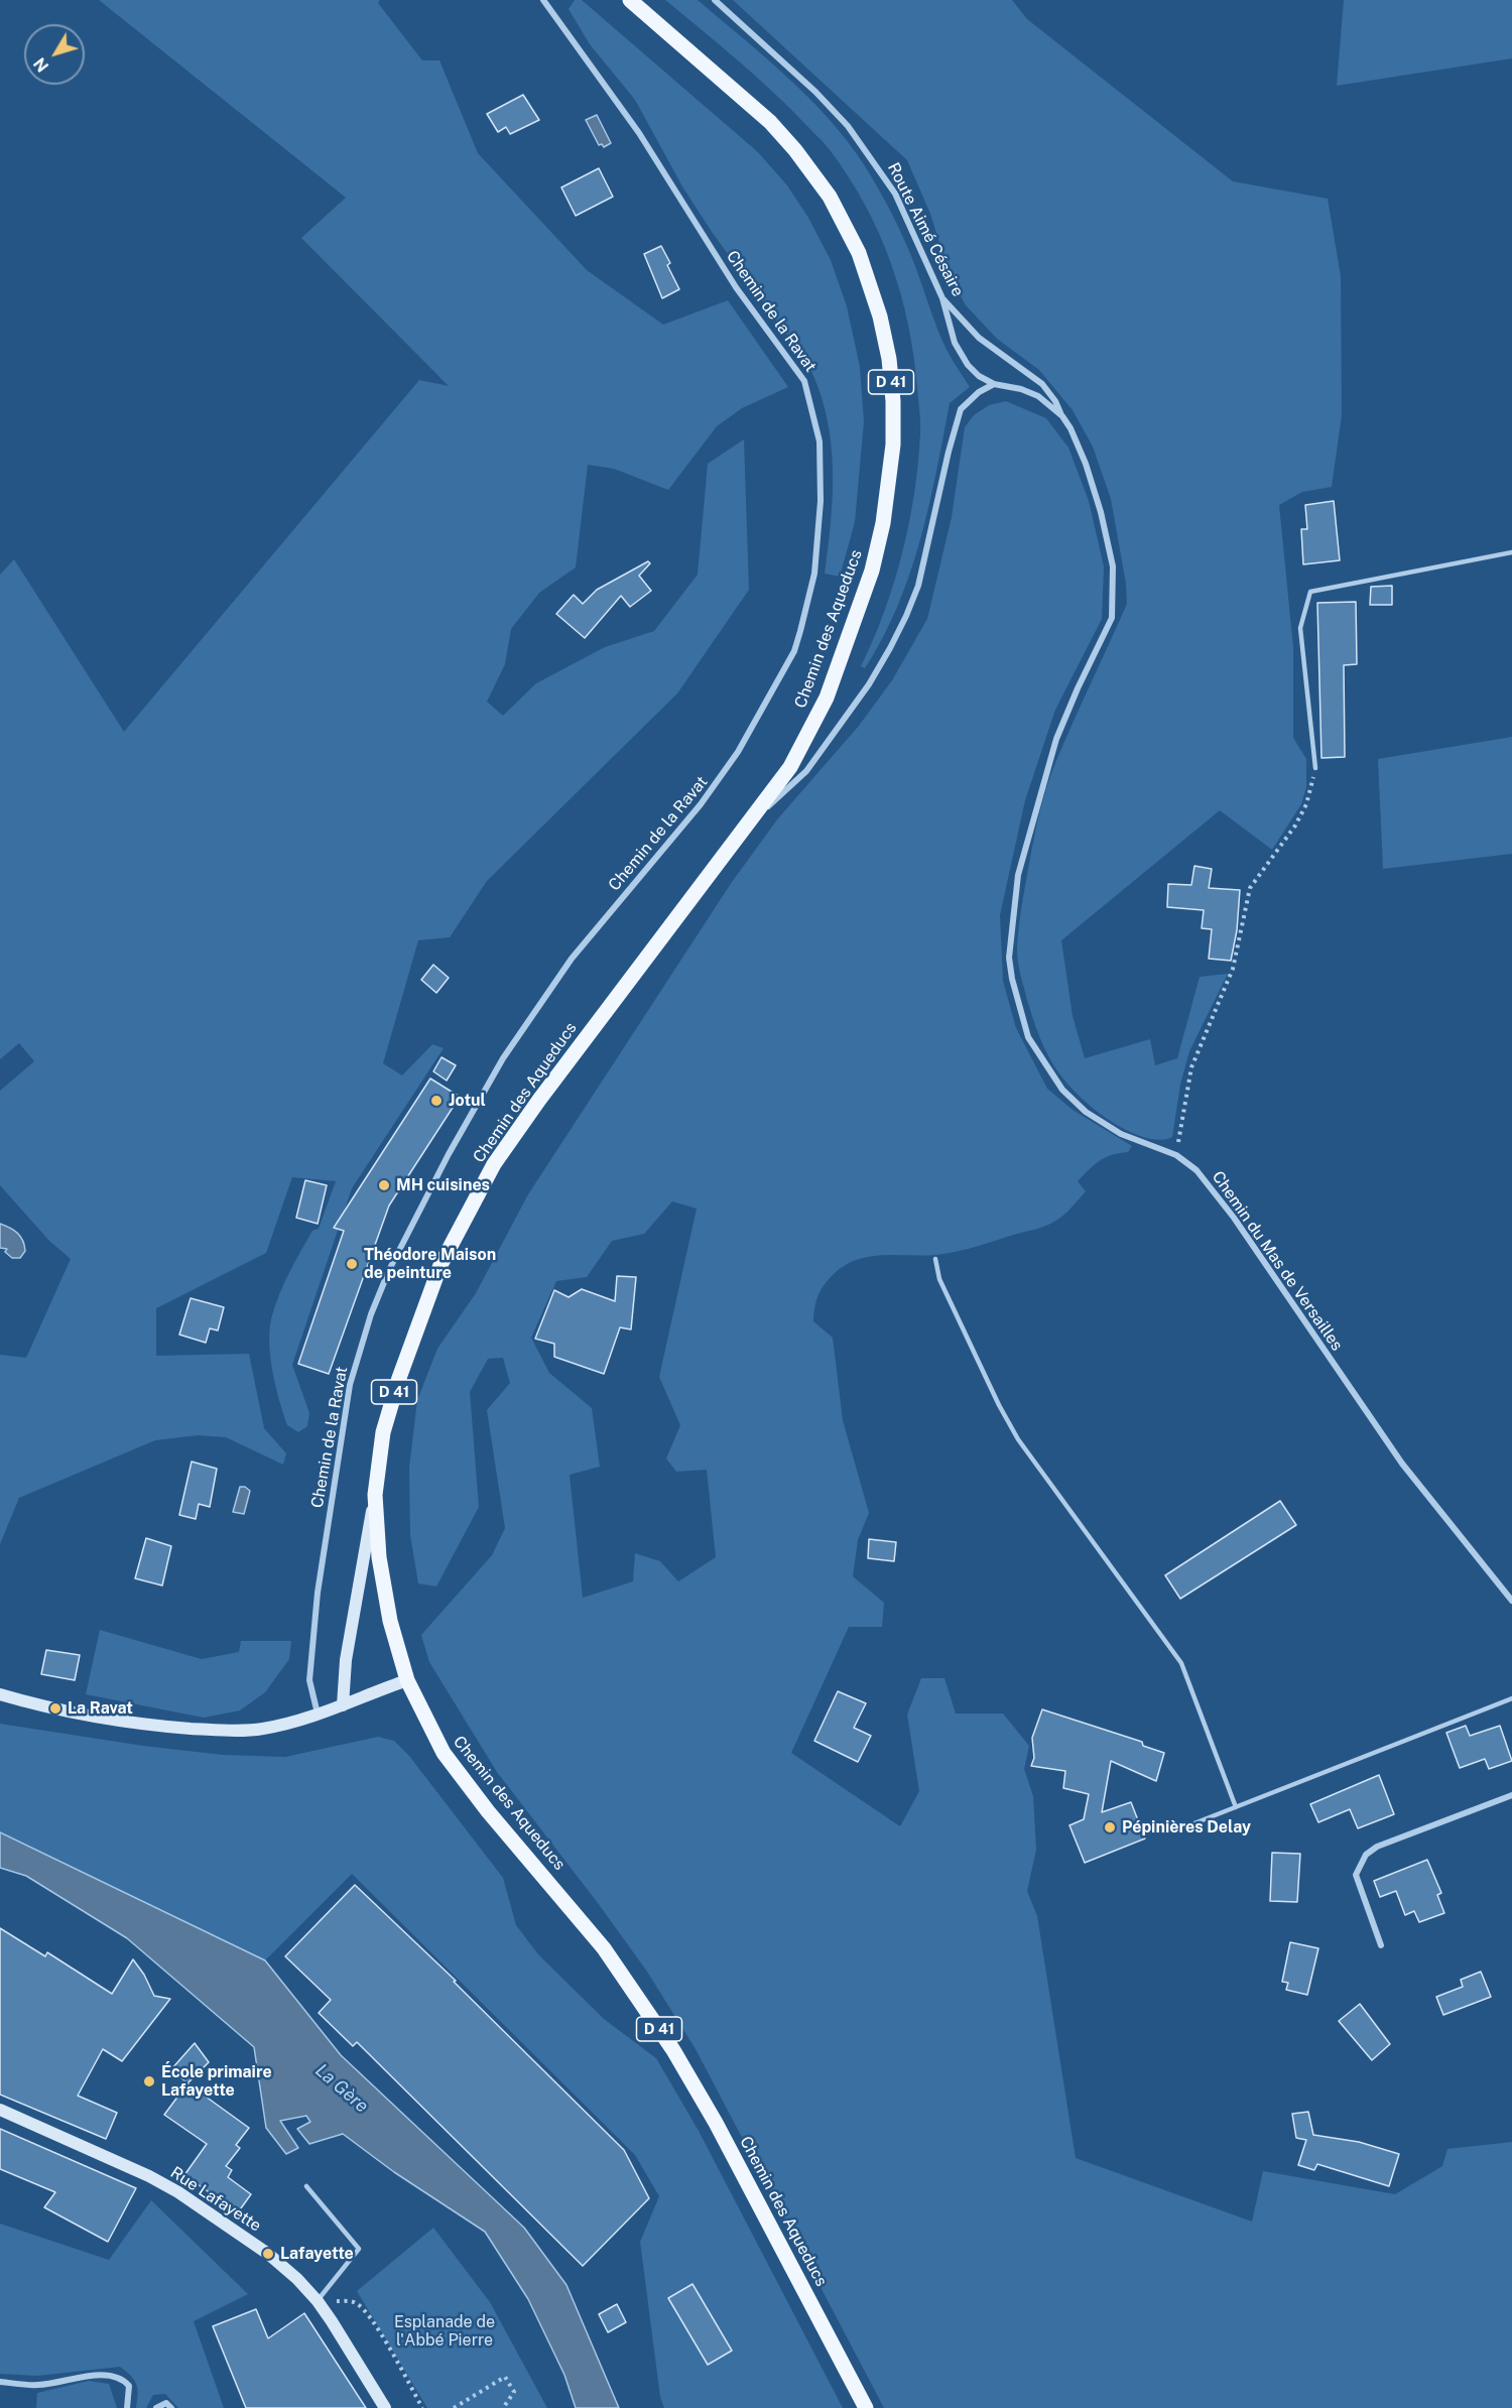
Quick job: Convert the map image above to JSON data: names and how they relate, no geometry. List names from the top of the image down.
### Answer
{
  "streets": {
    "main road": ["D 41", "Chemin des Aqueducs"],
    "street": [
      "Route Aimé Césaire",
      "Chemin de la Ravat",
      "Chemin du Mas de Versailles",
      "Rue Lafayette"
    ]
  },
  "crossings": [
    ["Route Aimé Césaire", "Chemin du Mas de Versailles"]
  ],
  "water": ["La Gère"],
  "parks": ["Esplanade de l'Abbé Pierre"],
  "places": [
    "Jotul",
    "MH cuisines",
    "Théodore Maison de peinture",
    "La Ravat",
    "Pépinières Delay",
    "École primaire Lafayette",
    "Lafayette"
  ],
  "north": "bottom left"
}
